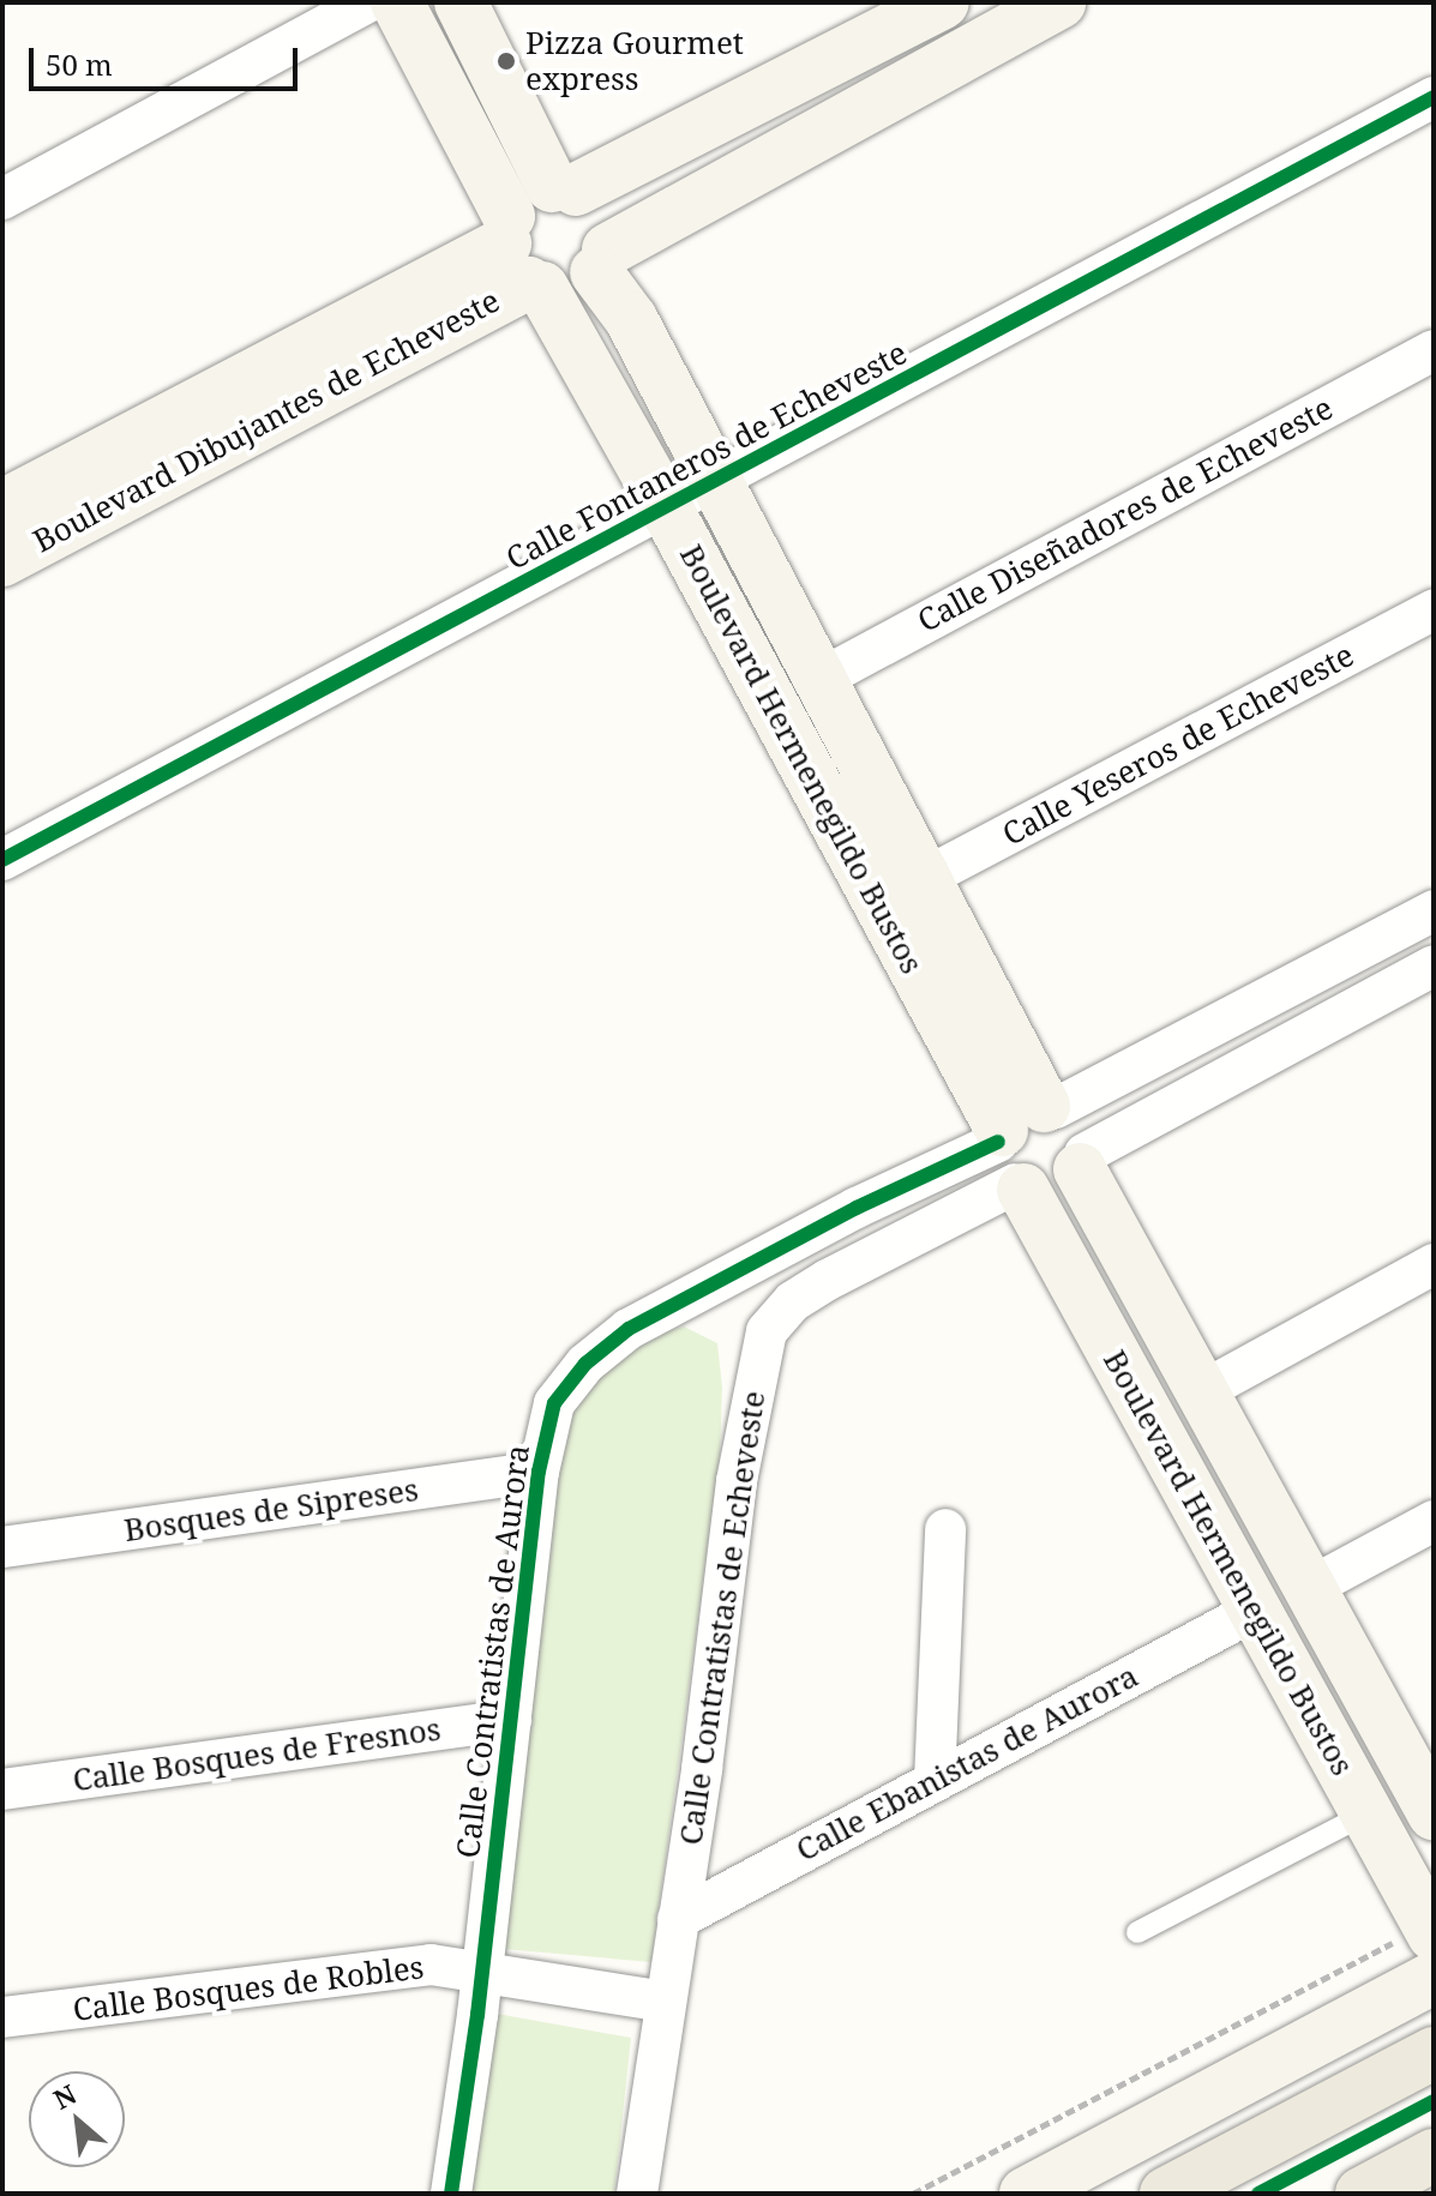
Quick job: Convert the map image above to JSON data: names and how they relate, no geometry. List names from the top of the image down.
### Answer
{
  "streets": {
    "street": [
      "Boulevard Dibujantes de Echeveste",
      "Calle Fontaneros de Echeveste",
      "Calle Diseñadores de Echeveste",
      "Calle Yeseros de Echeveste",
      "Boulevard Hermenegildo Bustos",
      "Bosques de Sipreses",
      "Calle Contratistas de Echeveste",
      "Calle Contratistas de Aurora",
      "Calle Bosques de Fresnos",
      "Calle Ebanistas de Aurora",
      "Calle Bosques de Robles"
    ]
  },
  "crossings": [
    ["Boulevard Dibujantes de Echeveste", "Boulevard Hermenegildo Bustos"],
    ["Calle Fontaneros de Echeveste", "Boulevard Hermenegildo Bustos"],
    ["Calle Diseñadores de Echeveste", "Boulevard Hermenegildo Bustos"],
    ["Calle Yeseros de Echeveste", "Boulevard Hermenegildo Bustos"],
    ["Boulevard Hermenegildo Bustos", "Calle Contratistas de Aurora"],
    ["Boulevard Hermenegildo Bustos", "Calle Ebanistas de Aurora"],
    ["Bosques de Sipreses", "Calle Contratistas de Aurora"],
    ["Calle Contratistas de Echeveste", "Calle Ebanistas de Aurora"],
    ["Calle Contratistas de Echeveste", "Calle Bosques de Robles"],
    ["Calle Contratistas de Aurora", "Calle Bosques de Fresnos"],
    ["Calle Contratistas de Aurora", "Calle Bosques de Robles"]
  ],
  "places": ["Pizza Gourmet express"],
  "scale_bar": "50 m",
  "north": "top left"
}
